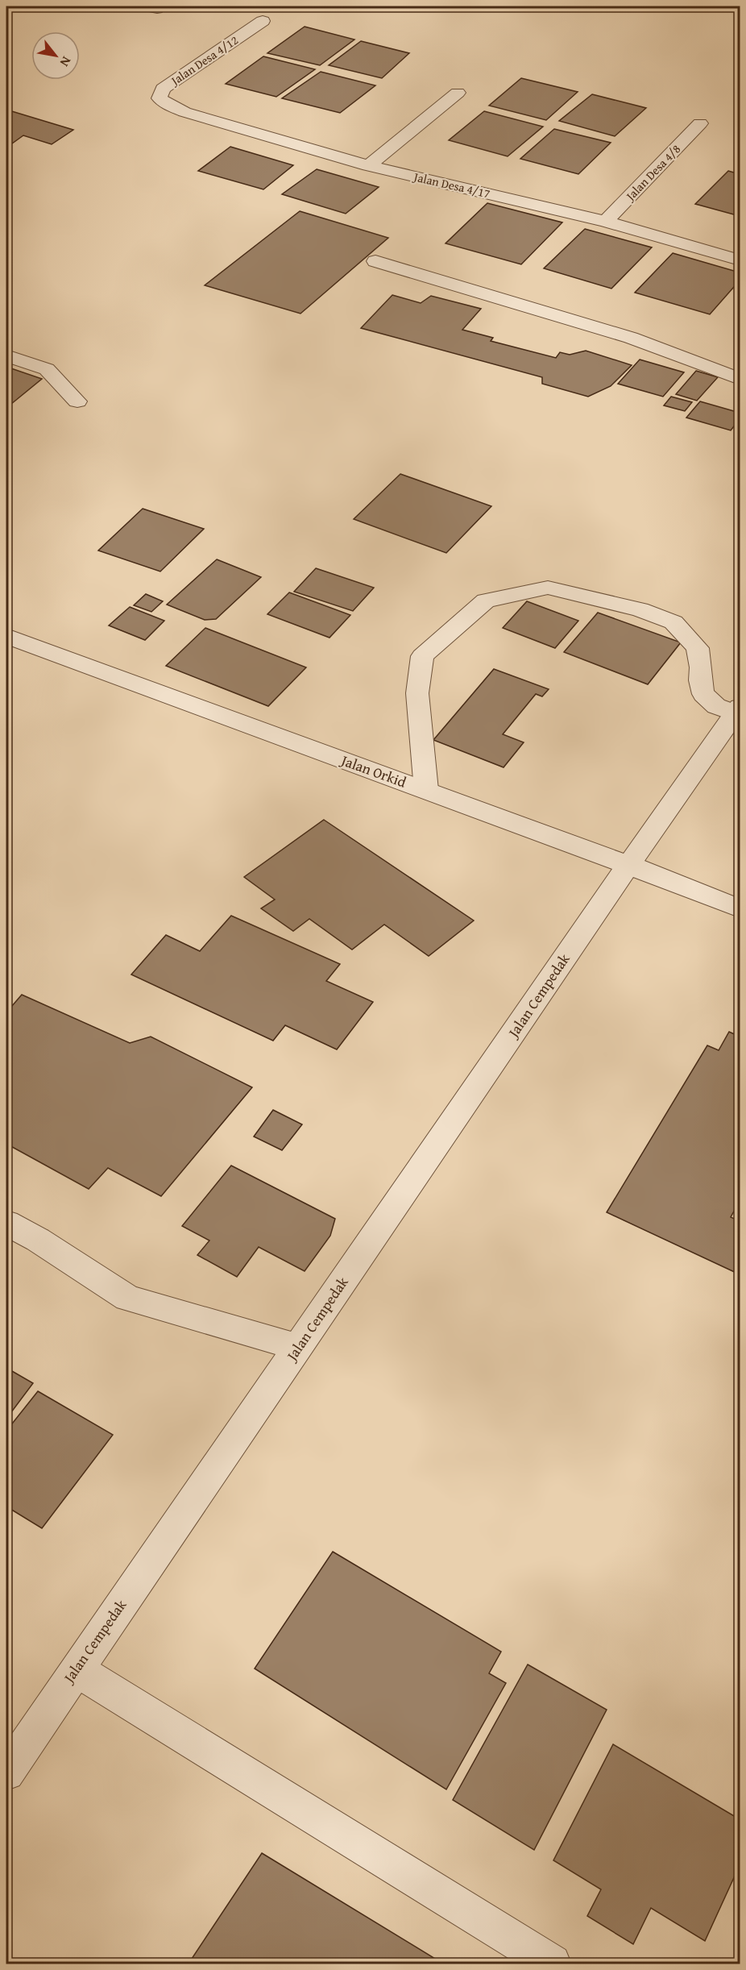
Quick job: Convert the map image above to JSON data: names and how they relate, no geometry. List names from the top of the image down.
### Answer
{
  "streets": {
    "street": [
      "Jalan Desa 4/12",
      "Jalan Desa 4/8",
      "Jalan Desa 4/17",
      "Jalan Orkid",
      "Jalan Cempedak"
    ]
  },
  "crossings": [
    ["Jalan Desa 4/12", "Jalan Desa 4/17"],
    ["Jalan Desa 4/8", "Jalan Desa 4/17"],
    ["Jalan Orkid", "Jalan Cempedak"]
  ],
  "north": "bottom right"
}
